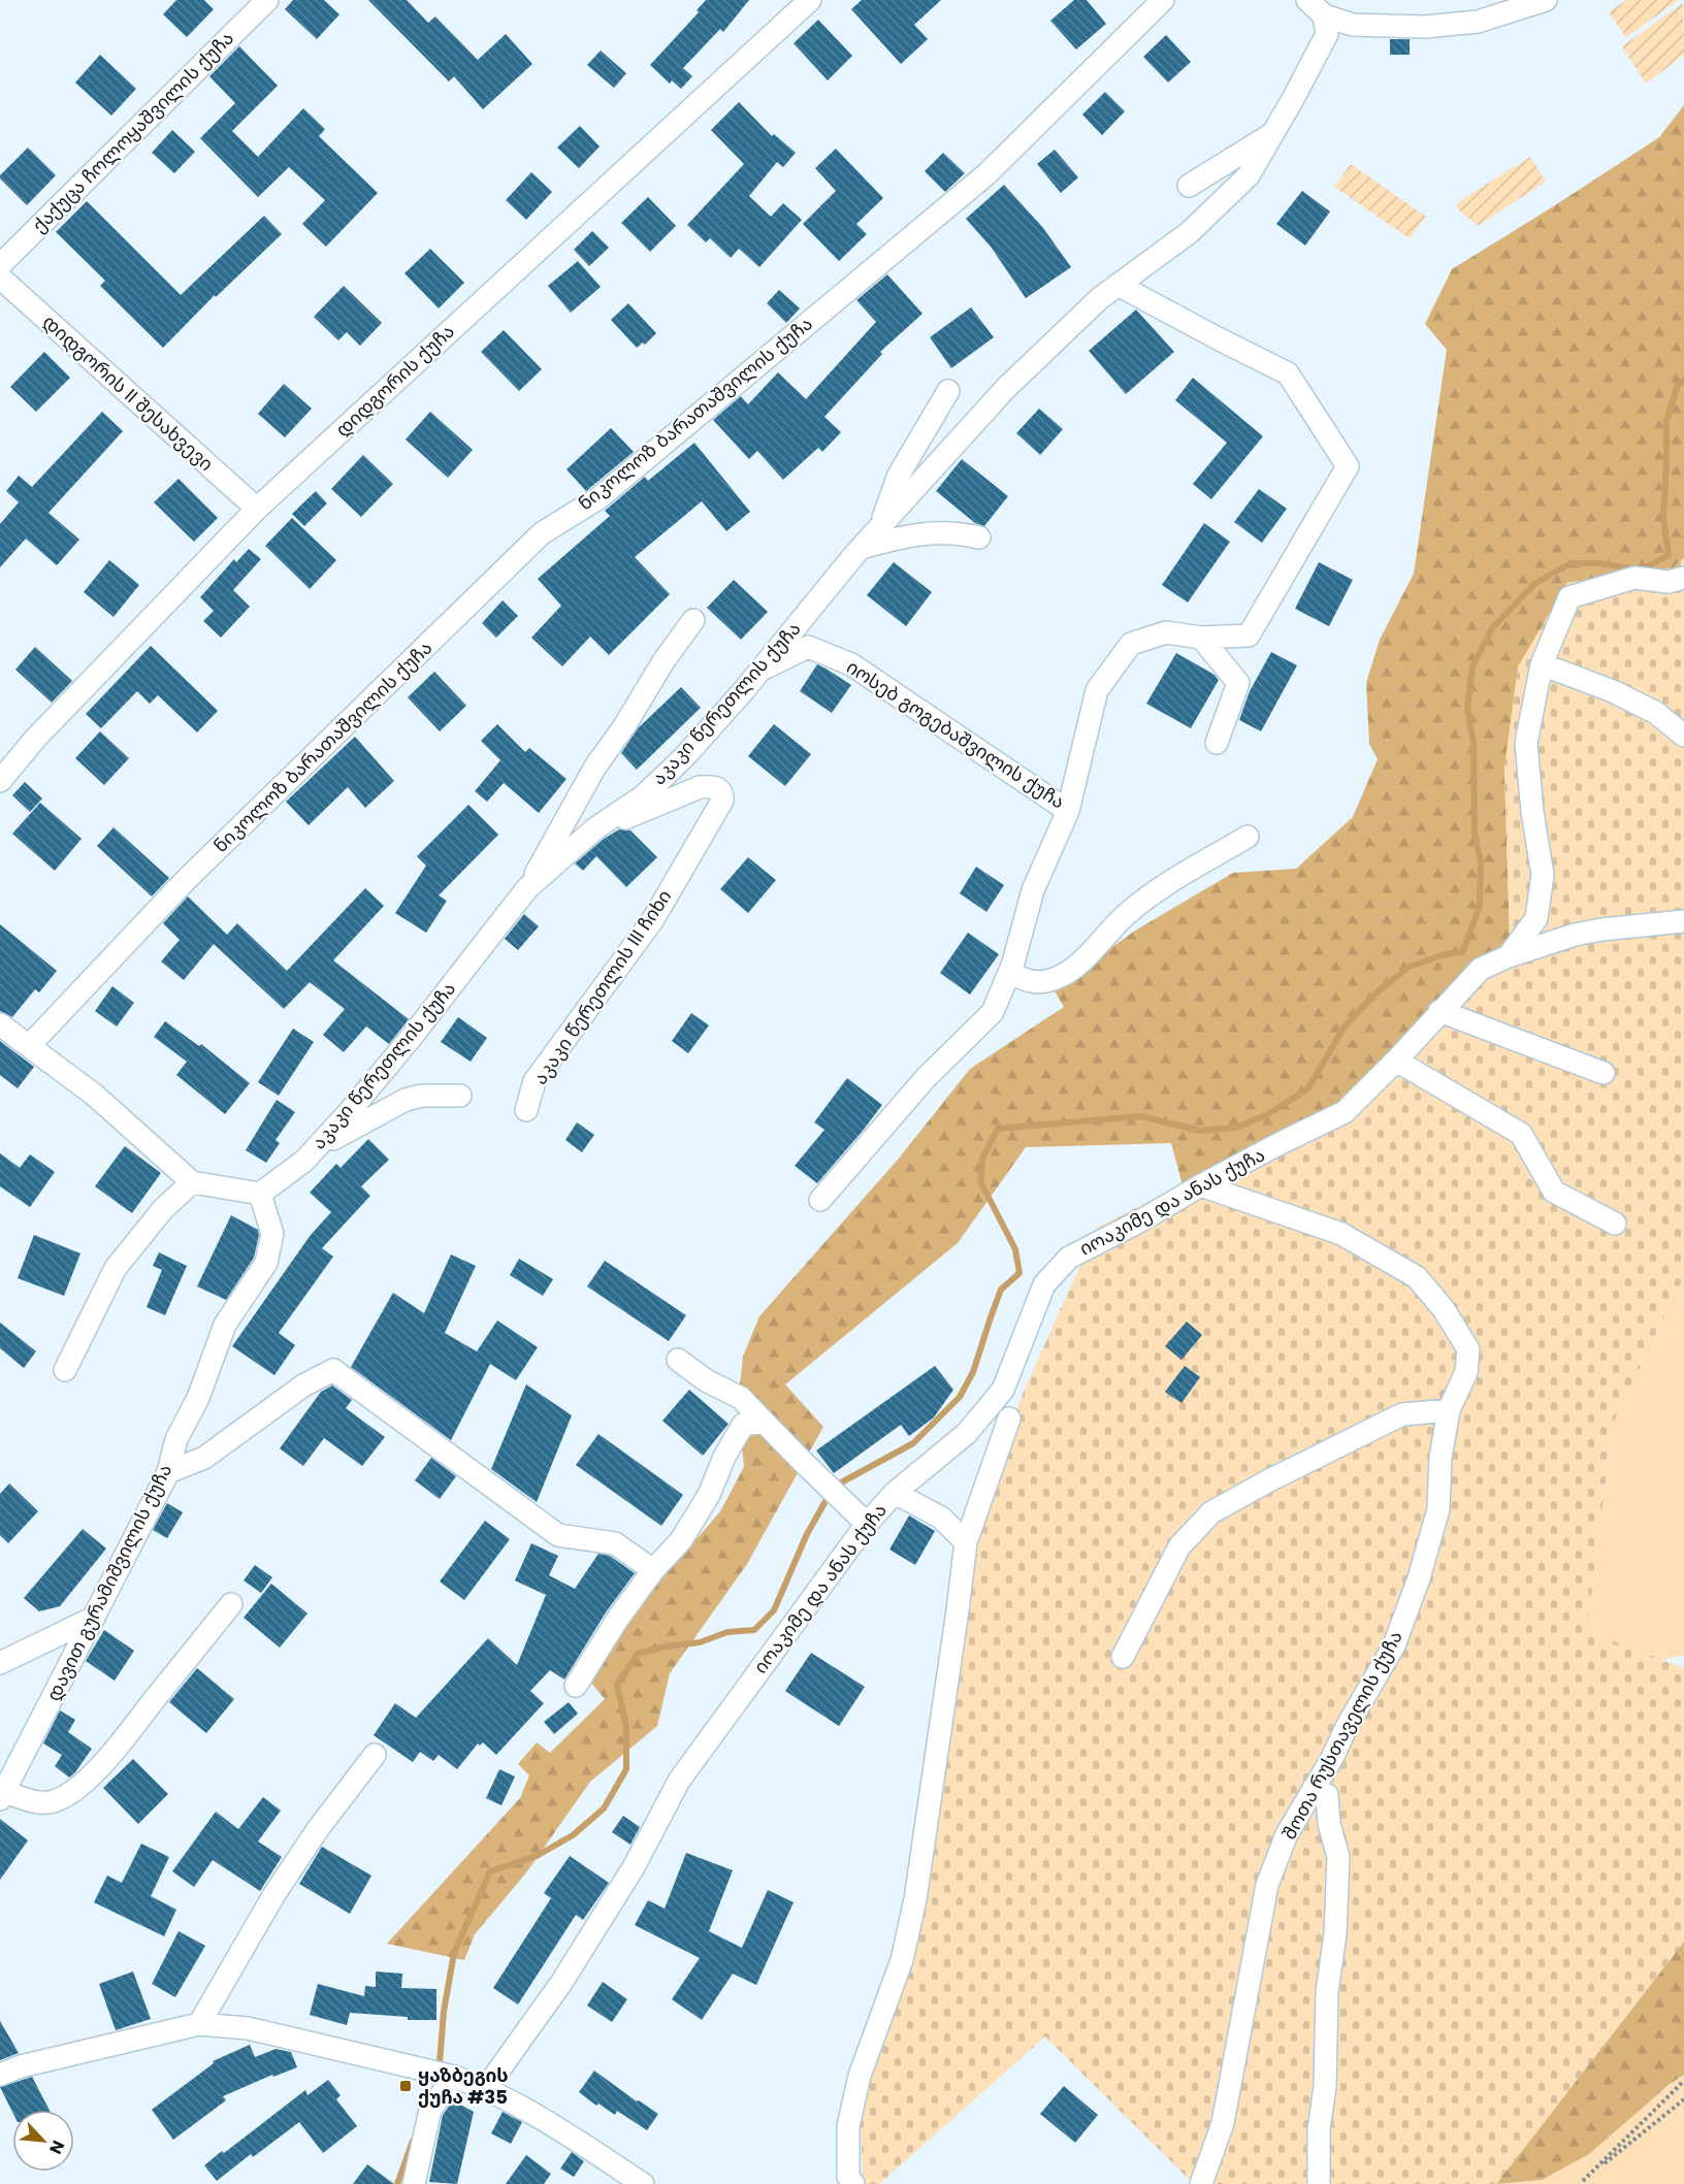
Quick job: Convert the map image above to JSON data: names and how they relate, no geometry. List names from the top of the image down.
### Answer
{
  "streets": {
    "street": [
      "ქაქუცა ჩოლოყაშვილის ქუჩა",
      "დიდგორის ქუჩა",
      "დიდგორის II შესახვევი",
      "ნიკოლოზ ბარათაშვილის ქუჩა",
      "აკაკი წერეთლის ქუჩა",
      "იოსებ გოგებაშვილის ქუჩა",
      "აკაკი წერეთლის III ჩიხი",
      "იოაკიმე და ანას ქუჩა",
      "დავით გურამიშვილის ქუჩა",
      "შოთა რუსთაველის ქუჩა"
    ]
  },
  "crossings": [
    ["დიდგორის ქუჩა", "დიდგორის II შესახვევი"],
    ["აკაკი წერეთლის ქუჩა", "იოსებ გოგებაშვილის ქუჩა"],
    ["აკაკი წერეთლის ქუჩა", "აკაკი წერეთლის III ჩიხი"],
    ["აკაკი წერეთლის ქუჩა", "დავით გურამიშვილის ქუჩა"],
    ["იოაკიმე და ანას ქუჩა", "შოთა რუსთაველის ქუჩა"]
  ],
  "places": {
    "transit": ["ყაზბეგის ქუჩა #35"]
  },
  "north": "bottom right"
}
